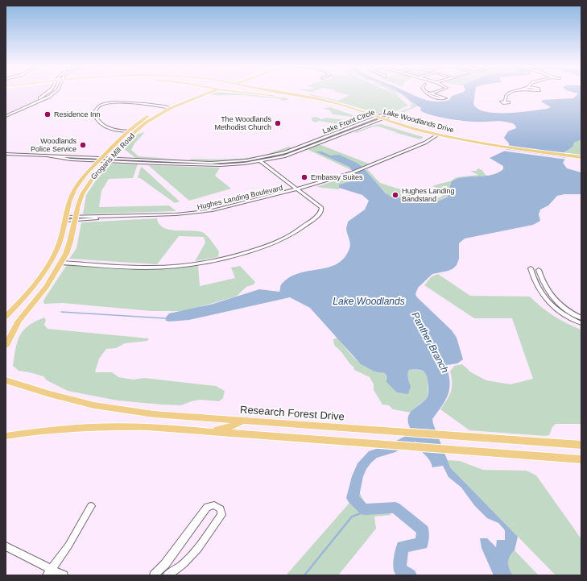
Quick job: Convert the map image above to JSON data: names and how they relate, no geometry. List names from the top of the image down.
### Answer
{
  "streets": {
    "main road": ["Lake Woodlands Drive", "Grogans Mill Road", "Research Forest Drive"],
    "street": ["Lake Front Circle", "Hughes Landing Boulevard"]
  },
  "crossings": [
    ["Lake Woodlands Drive", "Lake Front Circle"],
    ["Lake Woodlands Drive", "Hughes Landing Boulevard"],
    ["Lake Front Circle", "Grogans Mill Road"],
    ["Grogans Mill Road", "Hughes Landing Boulevard"]
  ],
  "water": ["Lake Woodlands", "Panther Branch"],
  "places": [
    "Residence Inn",
    "The Woodlands Methodist Church",
    "Woodlands Police Service",
    "Embassy Suites",
    "Hughes Landing Bandstand"
  ]
}
